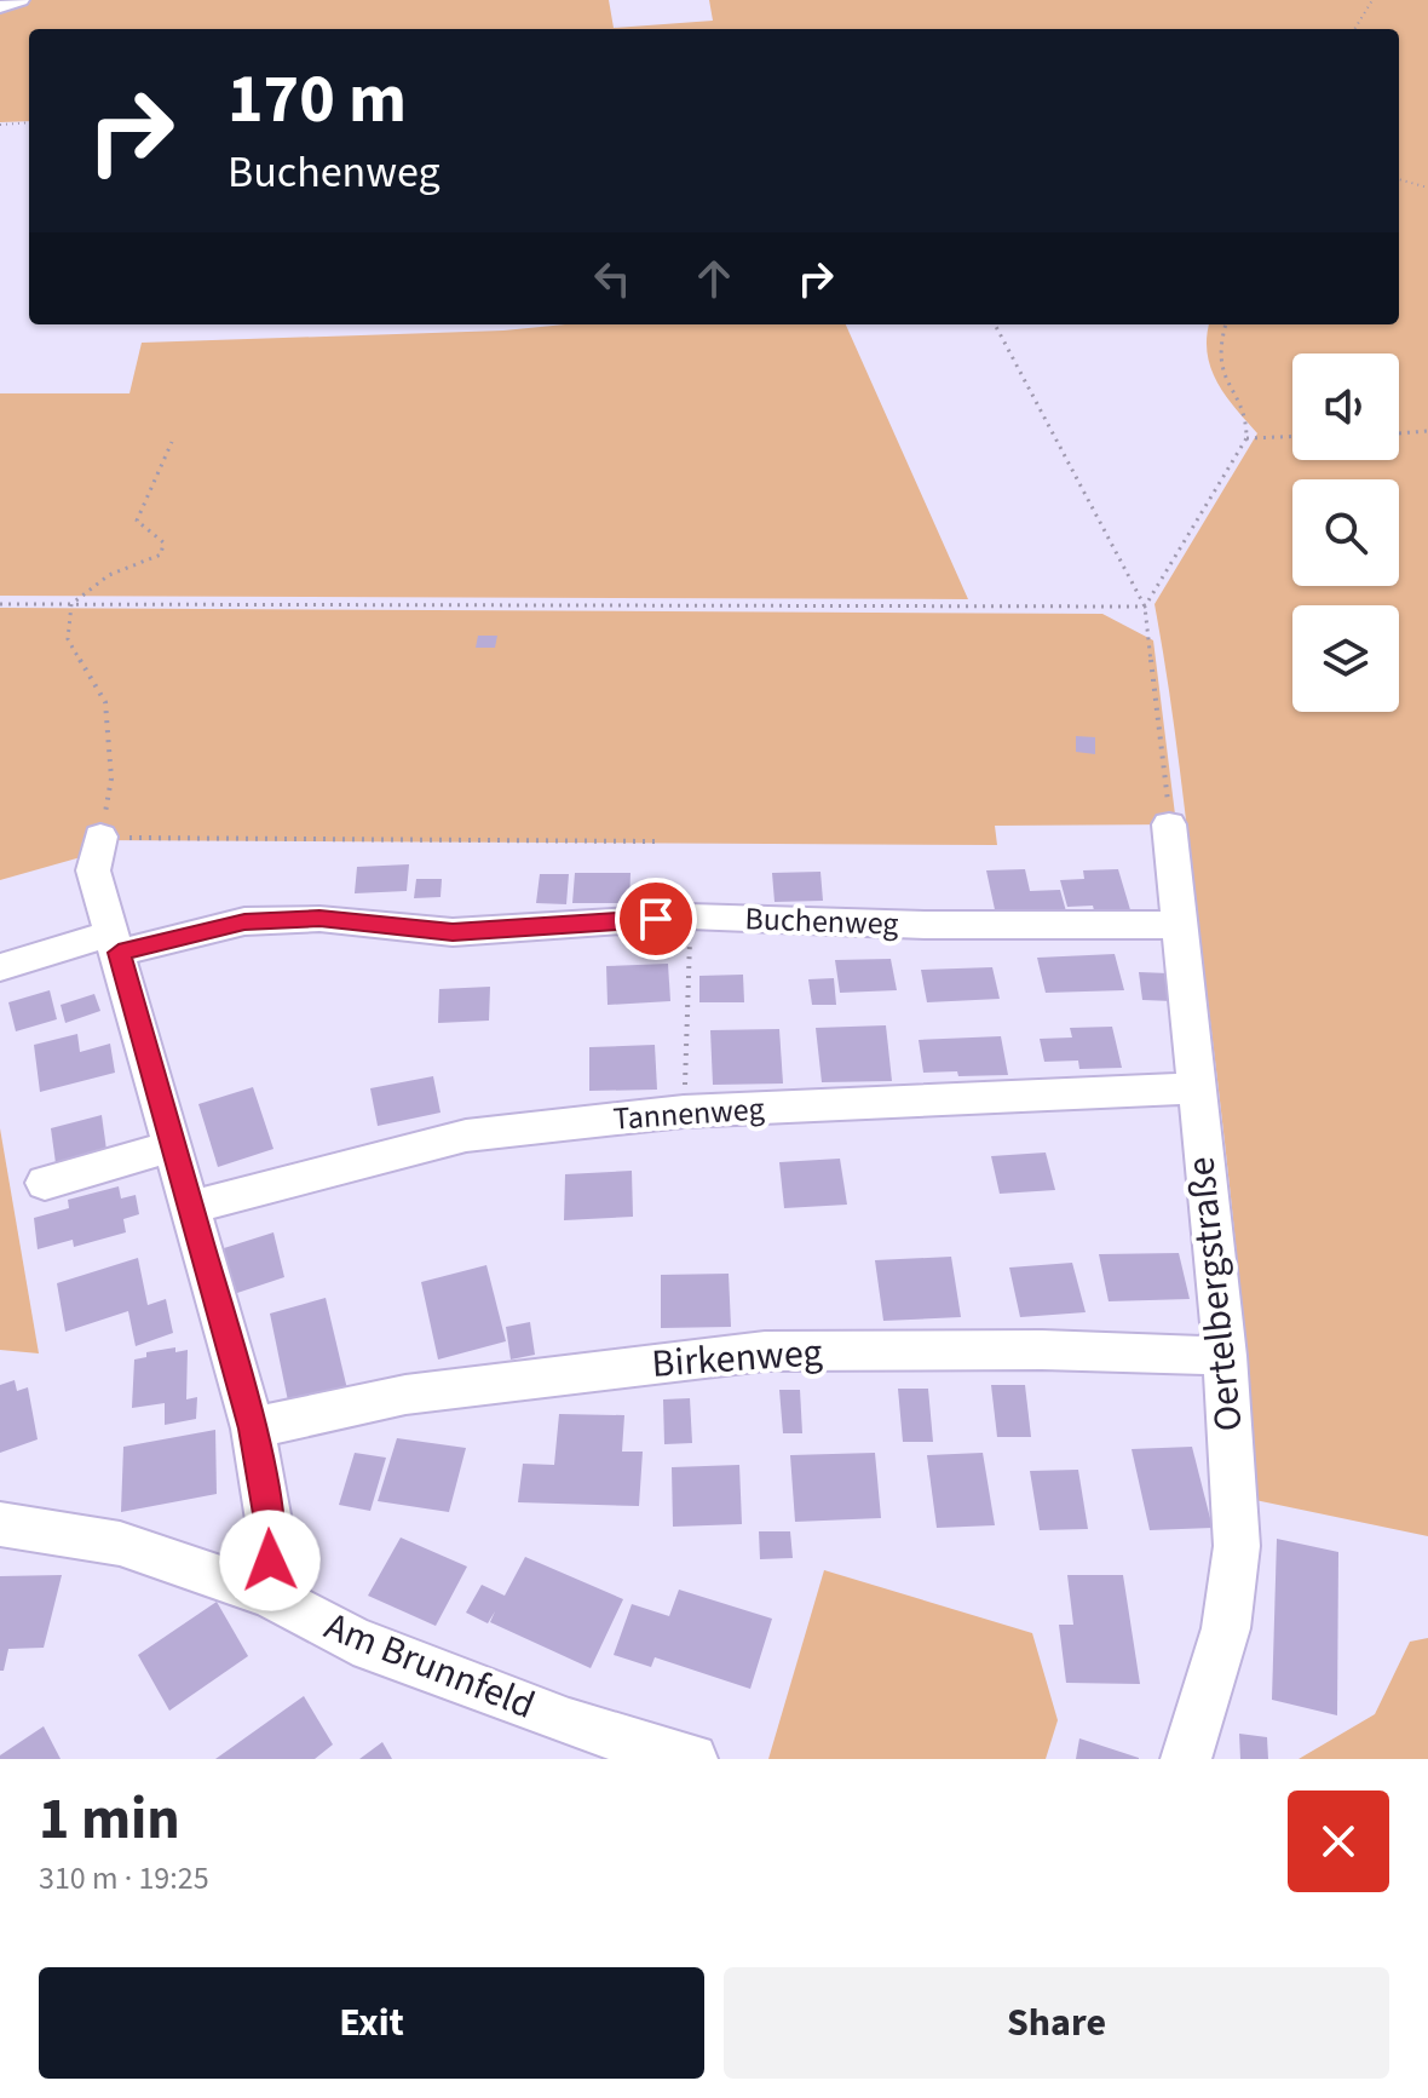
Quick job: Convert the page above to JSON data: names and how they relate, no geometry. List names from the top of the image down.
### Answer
{
  "streets": {
    "street": [
      "Buchenweg",
      "Tannenweg",
      "Oertelbergstraße",
      "Birkenweg",
      "Am Brunnfeld"
    ]
  },
  "crossings": [
    ["Buchenweg", "Oertelbergstraße"],
    ["Tannenweg", "Oertelbergstraße"],
    ["Oertelbergstraße", "Birkenweg"]
  ],
  "page": {
    "turn": ["170 m", "Buchenweg"],
    "heading": ["1 min", "310 m · 19:25"],
    "buttons": ["Exit", "Share"]
  }
}
